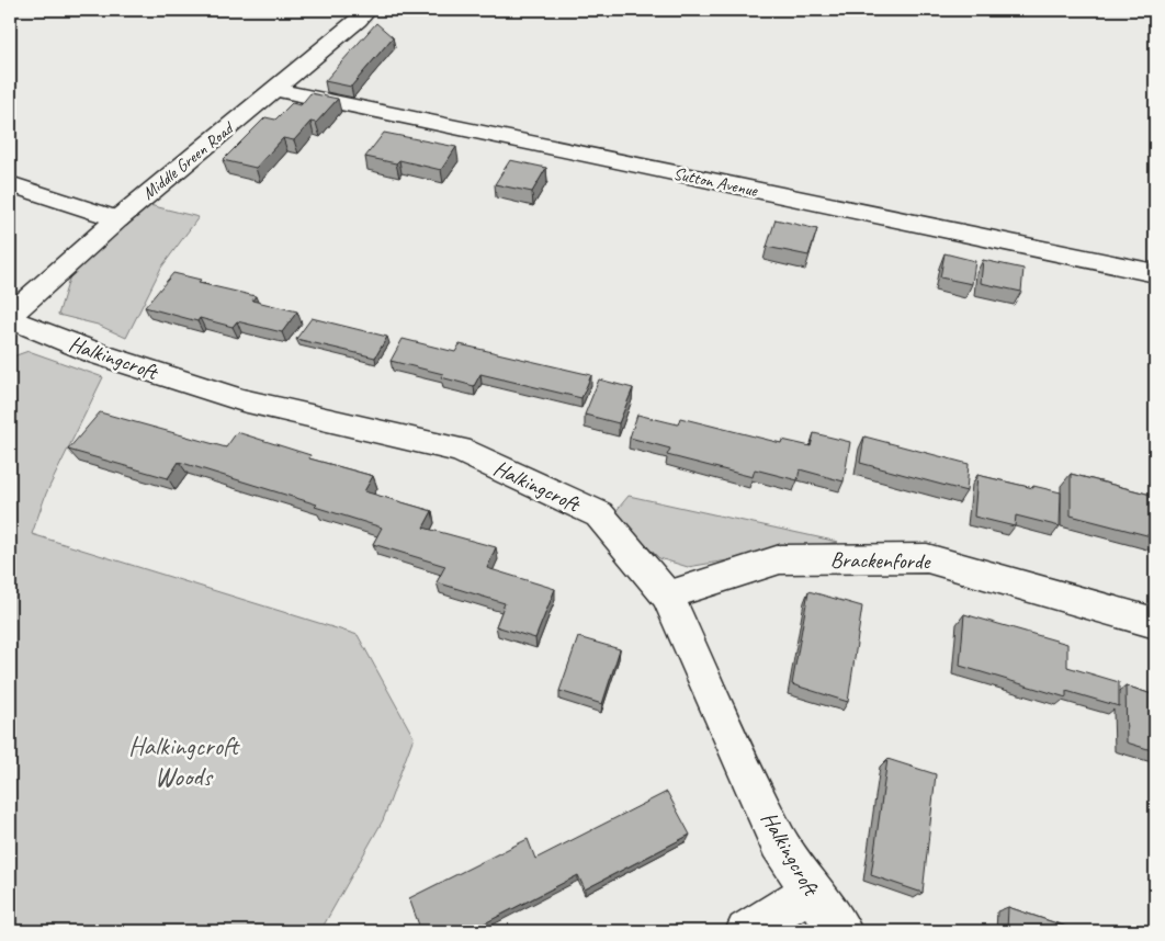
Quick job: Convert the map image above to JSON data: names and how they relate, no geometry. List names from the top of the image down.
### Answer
{
  "streets": {
    "street": [
      "Middle Green Road",
      "Sutton Avenue",
      "Halkingcroft",
      "Brackenforde"
    ]
  },
  "crossings": [
    ["Middle Green Road", "Sutton Avenue"],
    ["Halkingcroft", "Brackenforde"]
  ],
  "parks": ["Halkingcroft Woods"]
}
